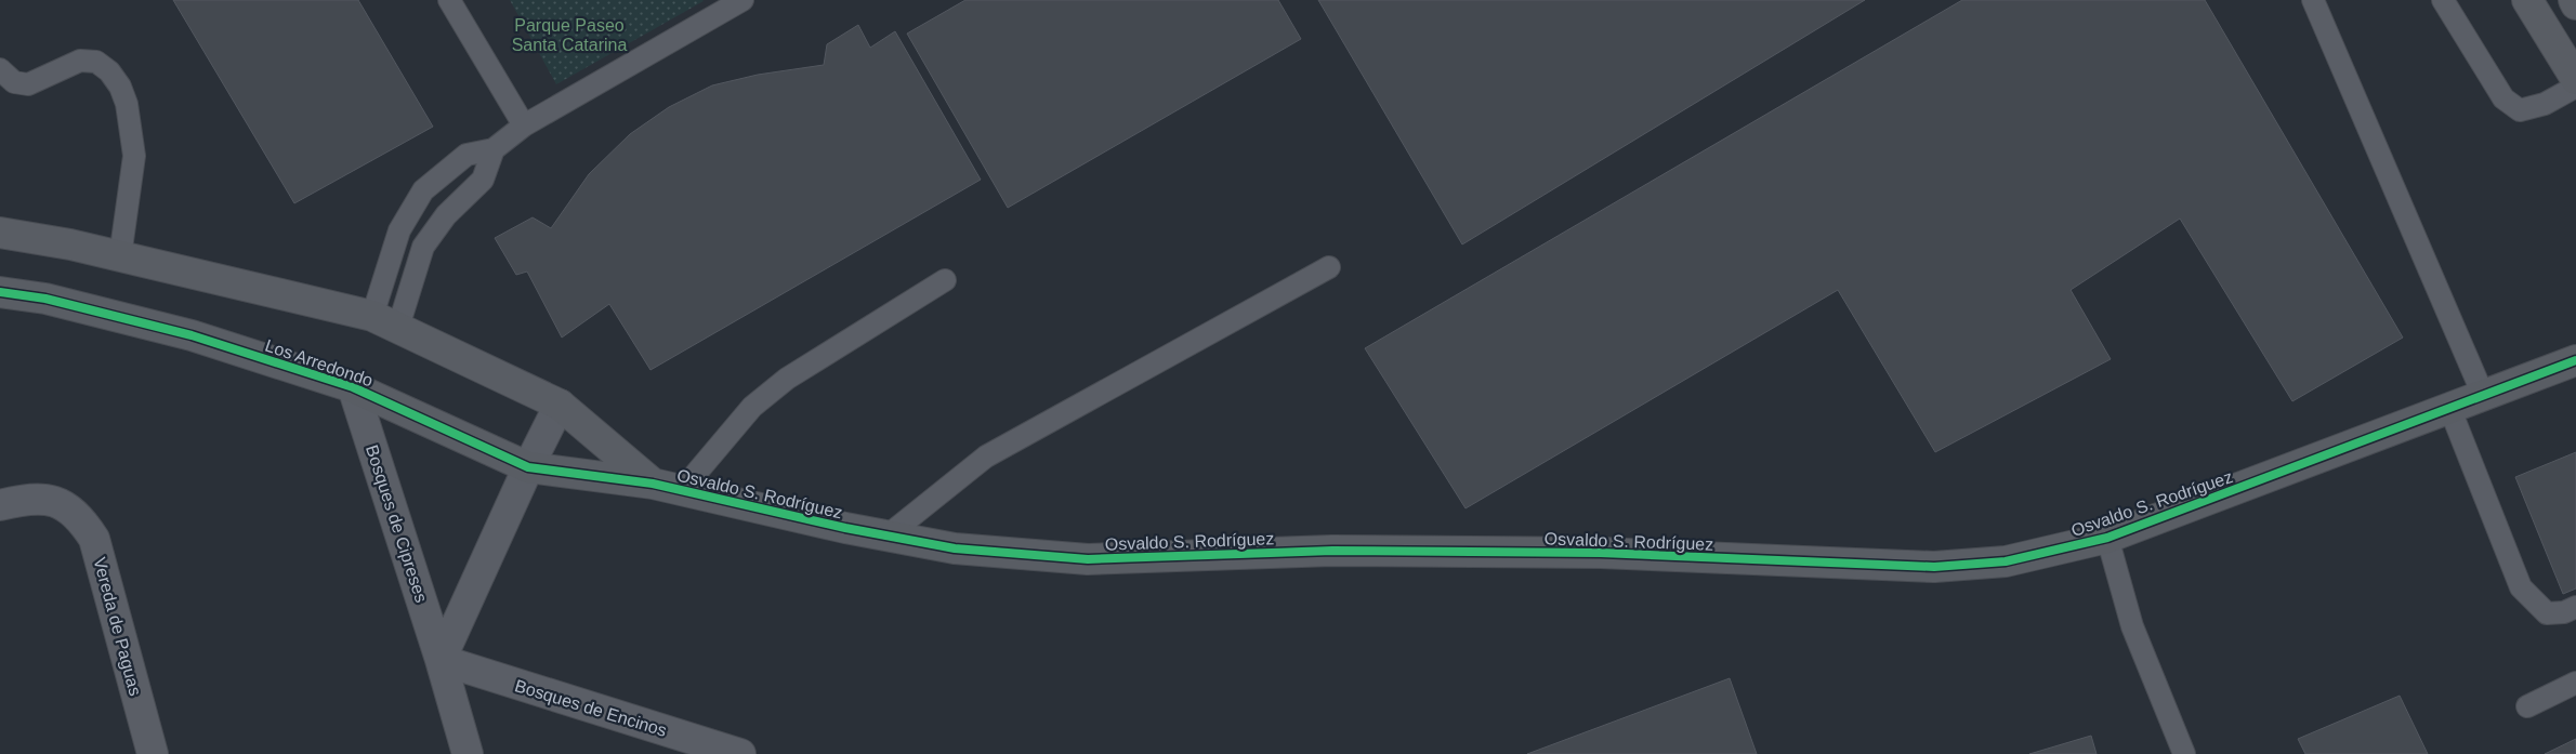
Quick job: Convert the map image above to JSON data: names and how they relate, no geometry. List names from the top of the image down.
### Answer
{
  "streets": {
    "street": [
      "Los Arredondo",
      "Osvaldo S. Rodríguez",
      "Bosques de Cipreses",
      "Vereda de Paguas",
      "Bosques de Encinos"
    ]
  },
  "crossings": [
    ["Los Arredondo", "Osvaldo S. Rodríguez"],
    ["Los Arredondo", "Bosques de Cipreses"],
    ["Bosques de Cipreses", "Bosques de Encinos"]
  ],
  "parks": ["Parque Paseo Santa Catarina"]
}
